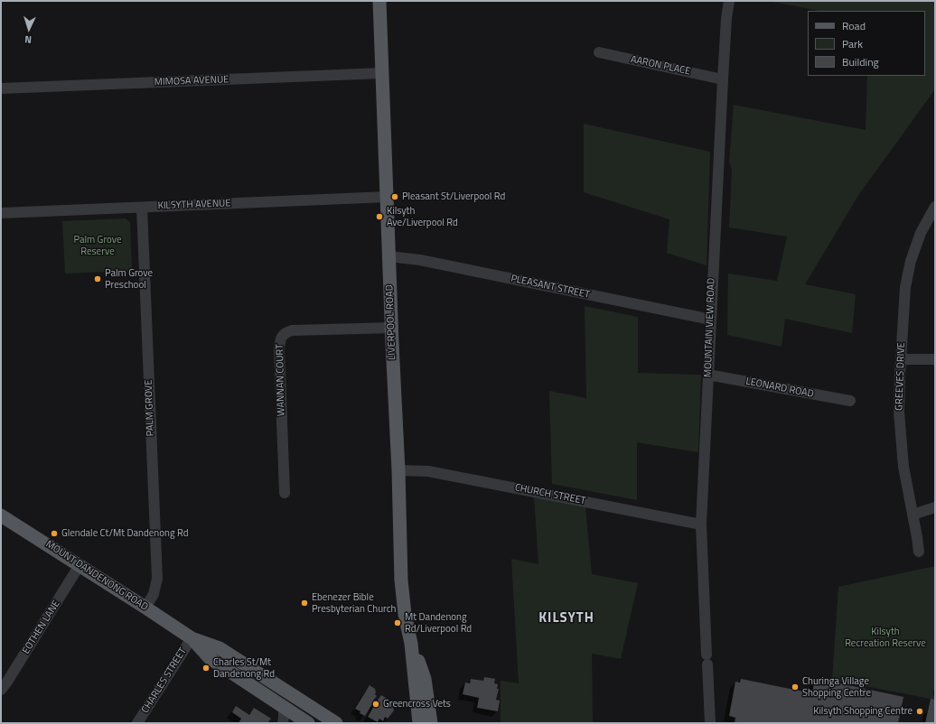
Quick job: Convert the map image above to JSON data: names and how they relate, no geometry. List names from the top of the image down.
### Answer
{
  "streets": {
    "main road": ["LIVERPOOL ROAD", "MOUNT DANDENONG ROAD"],
    "street": [
      "AARON PLACE",
      "MIMOSA AVENUE",
      "KILSYTH AVENUE",
      "PLEASANT STREET",
      "MOUNTAIN VIEW ROAD",
      "GREEVES DRIVE",
      "WANNAN COURT",
      "LEONARD ROAD",
      "PALM GROVE",
      "CHURCH STREET",
      "EOTHEN LANE",
      "CHARLES STREET"
    ]
  },
  "crossings": [
    ["AARON PLACE", "MOUNTAIN VIEW ROAD"],
    ["MIMOSA AVENUE", "LIVERPOOL ROAD"],
    ["KILSYTH AVENUE", "LIVERPOOL ROAD"],
    ["KILSYTH AVENUE", "PALM GROVE"],
    ["PLEASANT STREET", "LIVERPOOL ROAD"],
    ["PLEASANT STREET", "MOUNTAIN VIEW ROAD"],
    ["LIVERPOOL ROAD", "WANNAN COURT"],
    ["LIVERPOOL ROAD", "CHURCH STREET"],
    ["MOUNTAIN VIEW ROAD", "LEONARD ROAD"],
    ["MOUNTAIN VIEW ROAD", "CHURCH STREET"],
    ["PALM GROVE", "MOUNT DANDENONG ROAD"],
    ["MOUNT DANDENONG ROAD", "EOTHEN LANE"],
    ["MOUNT DANDENONG ROAD", "CHARLES STREET"]
  ],
  "districts": ["KILSYTH"],
  "parks": ["Palm Grove Reserve", "Kilsyth Recreation Reserve"],
  "places": [
    "Pleasant St/Liverpool Rd",
    "Kilsyth Ave/Liverpool Rd",
    "Palm Grove Preschool",
    "Glendale Ct/Mt Dandenong Rd",
    "Ebenezer Bible Presbyterian Church",
    "Mt Dandenong Rd/Liverpool Rd",
    "Charles St/Mt Dandenong Rd",
    "Churinga Village Shopping Centre",
    "Greencross Vets",
    "Kilsyth Shopping Centre"
  ],
  "legend": ["Road", "Park", "Building"],
  "north": "bottom"
}
